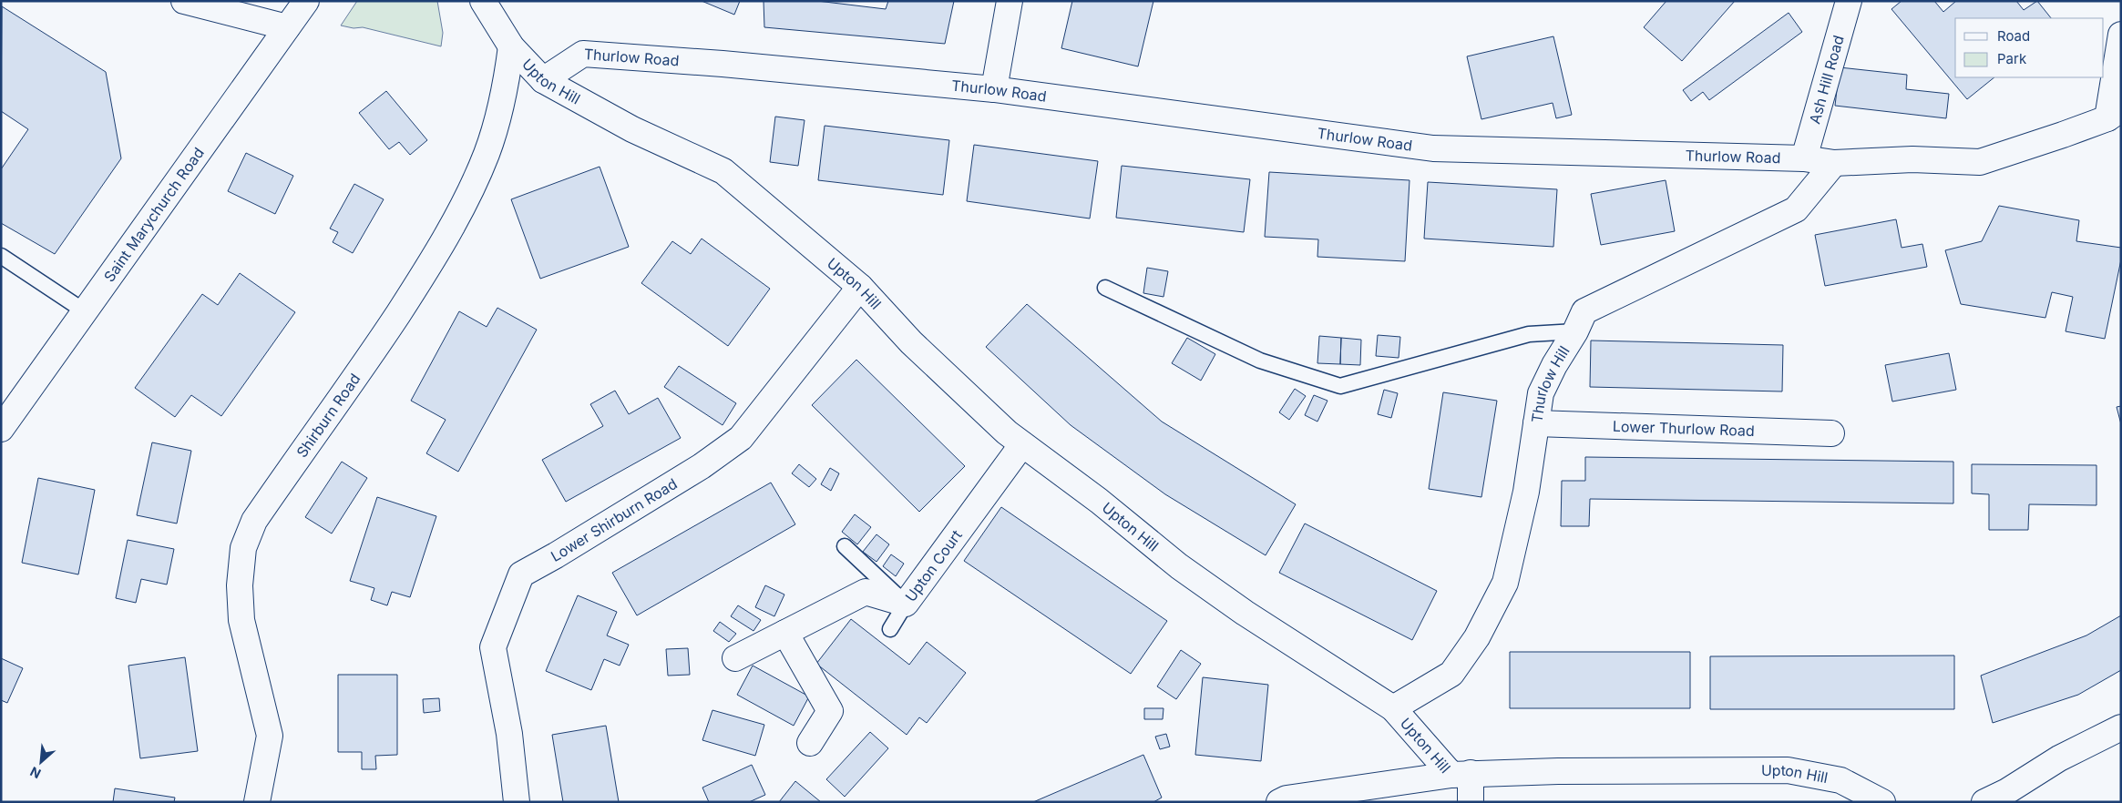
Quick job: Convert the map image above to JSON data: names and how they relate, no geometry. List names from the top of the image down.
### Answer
{
  "streets": {
    "street": [
      "Thurlow Road",
      "Upton Hill",
      "Ash Hill Road",
      "Saint Marychurch Road",
      "Thurlow Hill",
      "Shirburn Road",
      "Lower Thurlow Road",
      "Lower Shirburn Road",
      "Upton Court"
    ]
  },
  "crossings": [
    ["Thurlow Road", "Upton Hill"],
    ["Thurlow Road", "Ash Hill Road"],
    ["Thurlow Road", "Thurlow Hill"],
    ["Upton Hill", "Thurlow Hill"],
    ["Upton Hill", "Shirburn Road"],
    ["Upton Hill", "Lower Shirburn Road"],
    ["Upton Hill", "Upton Court"],
    ["Thurlow Hill", "Lower Thurlow Road"]
  ],
  "legend": ["Road", "Park"],
  "north": "bottom left"
}
